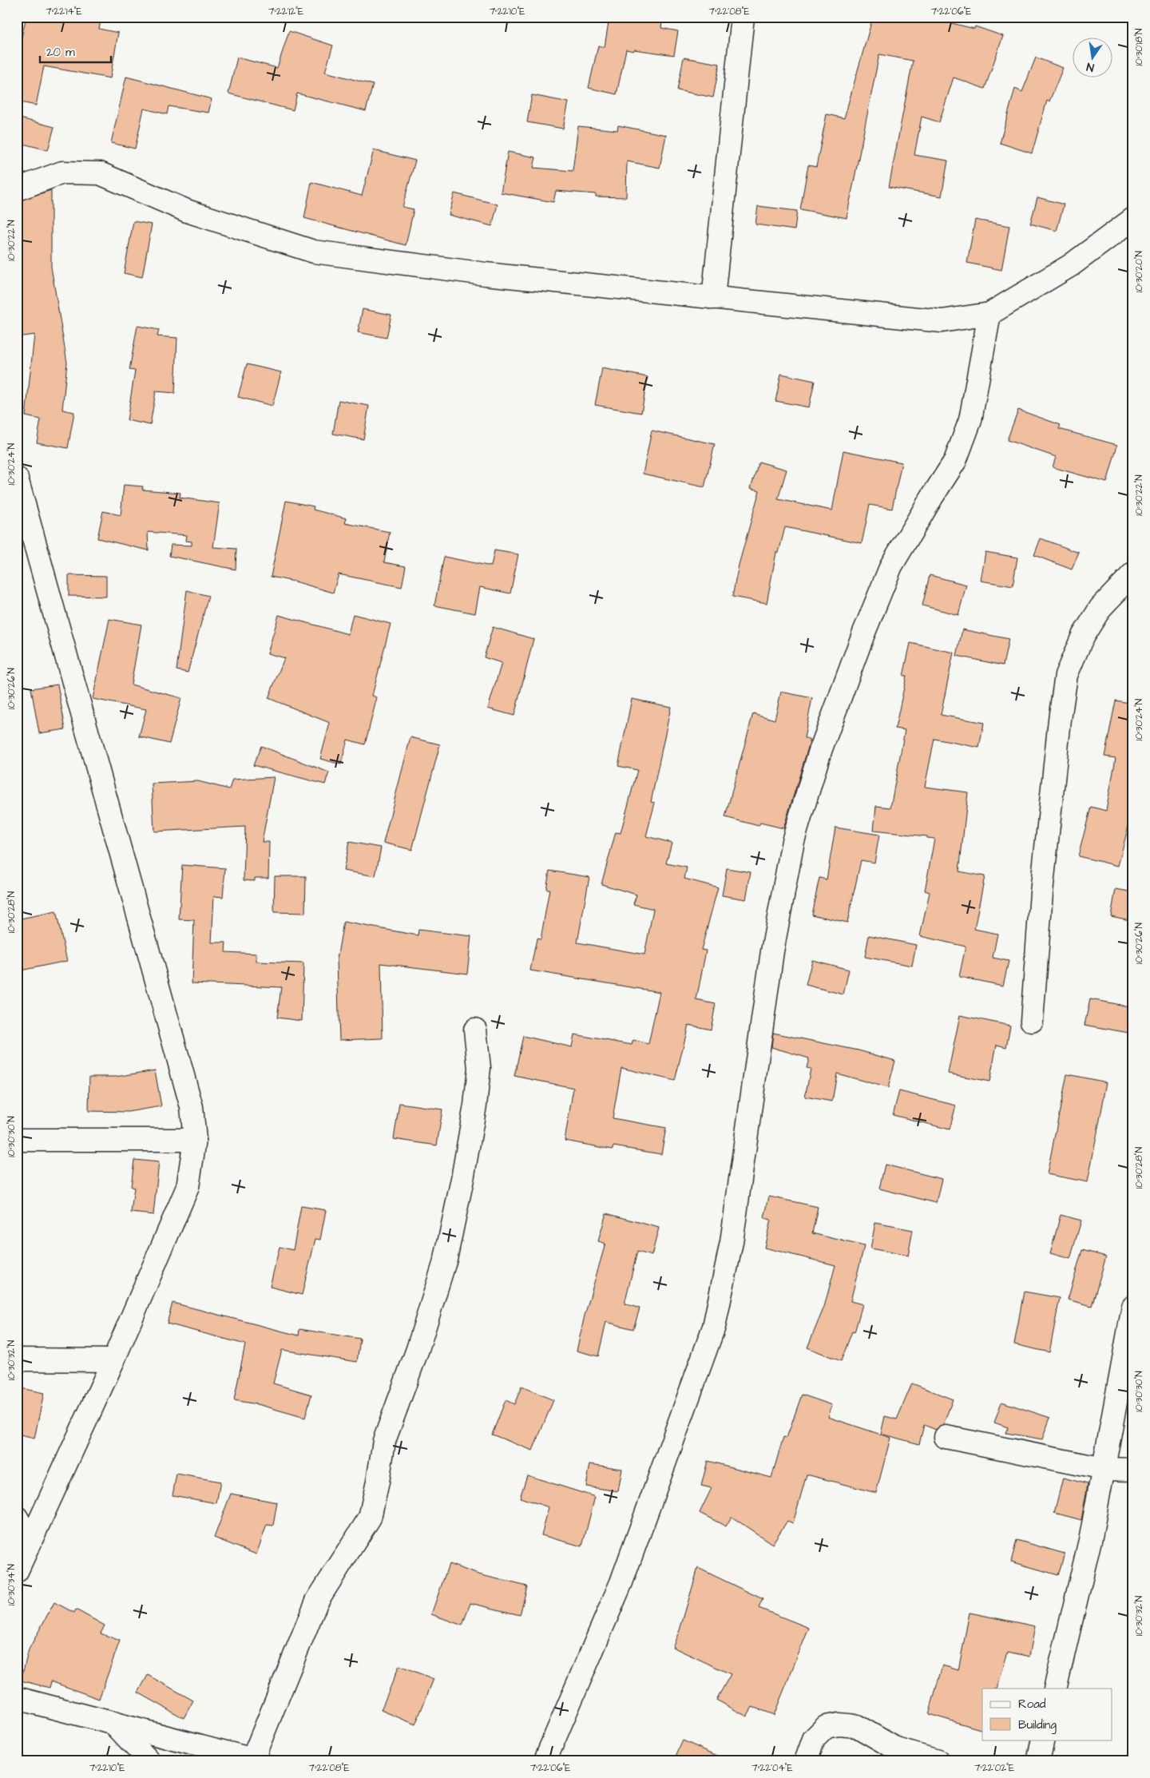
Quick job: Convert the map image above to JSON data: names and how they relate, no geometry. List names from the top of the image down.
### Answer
{
  "legend": ["Road", "Building"],
  "scale_bar": "20 m",
  "north": "bottom",
  "coordinates": [
    "7°22'14\"E",
    "7°22'12\"E",
    "7°22'10\"E",
    "7°22'08\"E",
    "7°22'06\"E",
    "10°30'18\"N",
    "10°30'22\"N",
    "10°30'20\"N",
    "10°30'24\"N",
    "10°30'26\"N",
    "10°30'28\"N",
    "10°30'30\"N",
    "10°30'32\"N",
    "10°30'34\"N",
    "7°22'04\"E",
    "7°22'02\"E"
  ]
}
